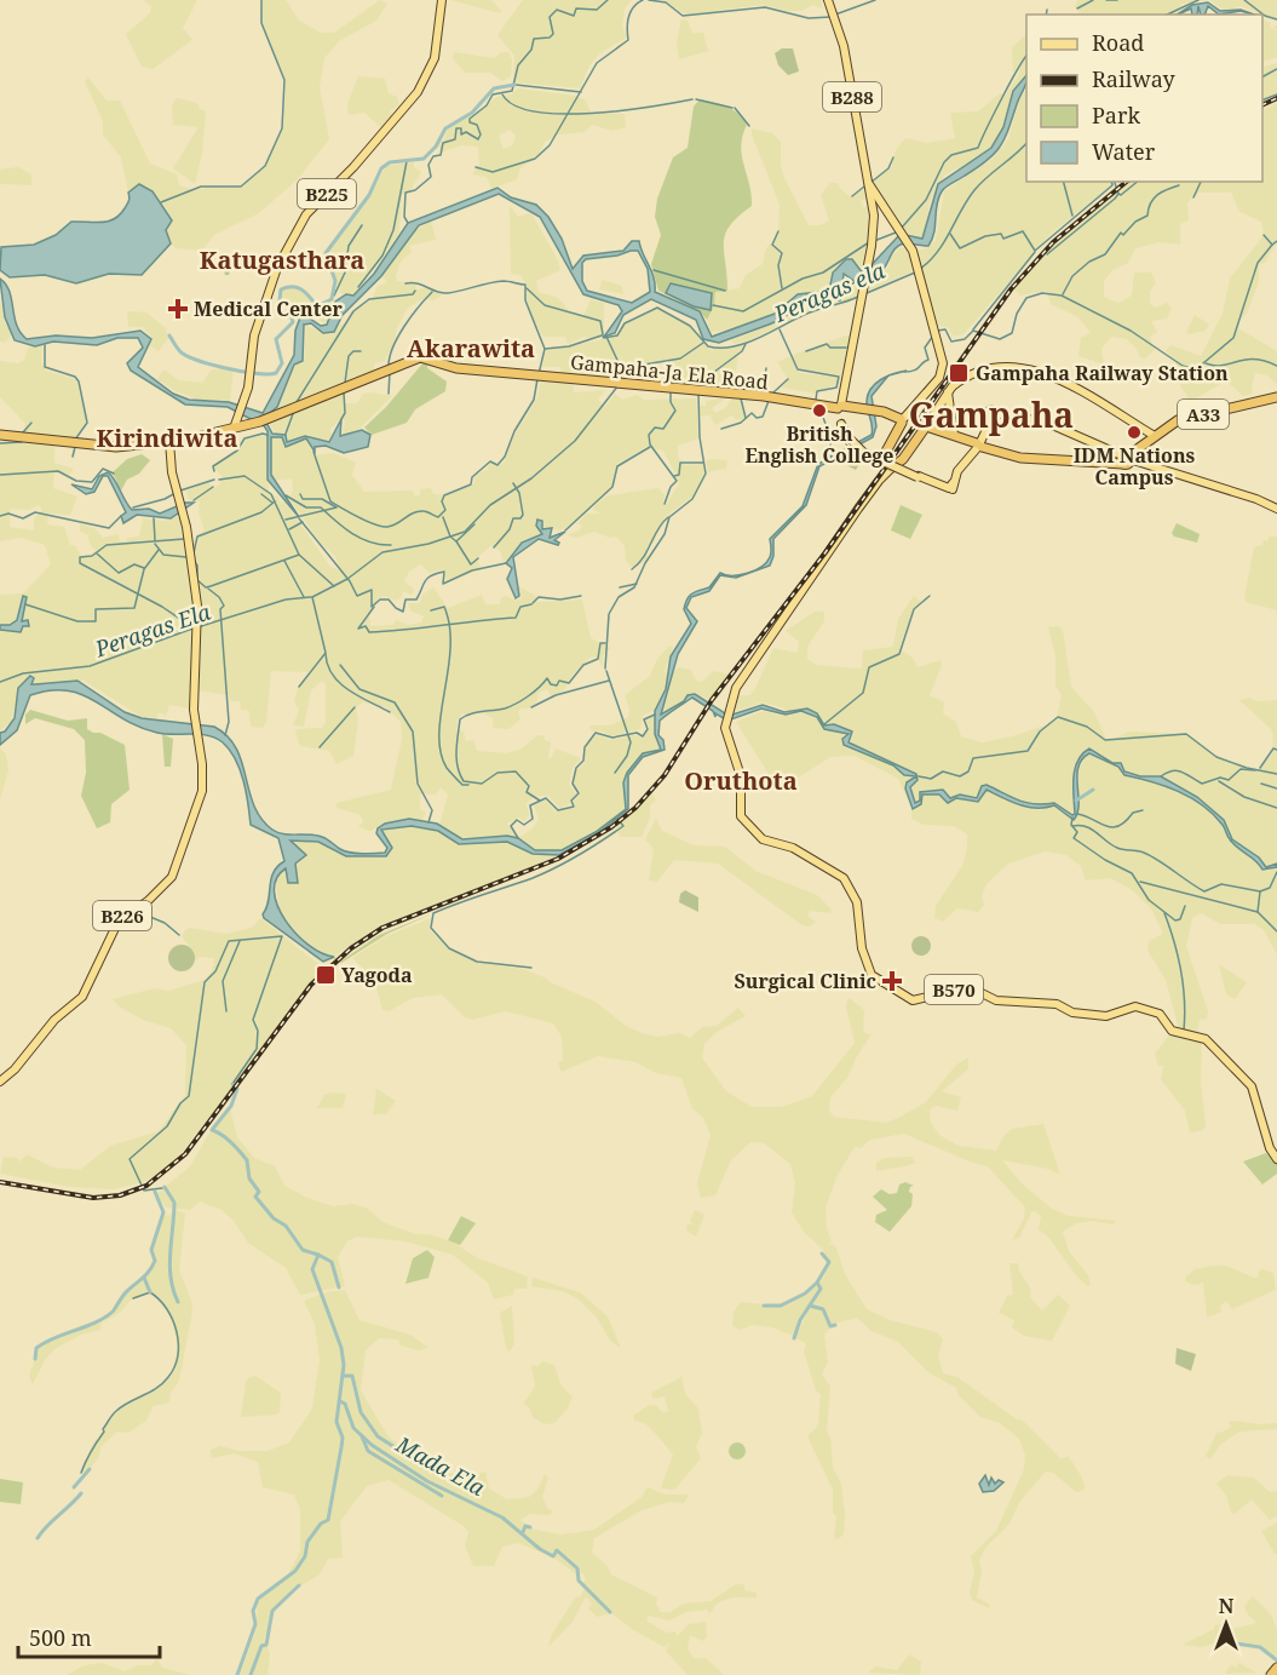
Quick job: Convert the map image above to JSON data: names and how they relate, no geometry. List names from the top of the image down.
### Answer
{
  "streets": {
    "highway": ["Gampaha-Ja Ela Road", "A33"],
    "main road": [
      "B288",
      "B225",
      "B226",
      "B570"
    ]
  },
  "crossings": [
    ["B288", "Gampaha-Ja Ela Road"],
    ["B225", "Gampaha-Ja Ela Road"],
    ["Gampaha-Ja Ela Road", "B226"]
  ],
  "districts": [
    "Katugasthara",
    "Akarawita",
    "Gampaha",
    "Kirindiwita",
    "Oruthota"
  ],
  "water": ["Peragas ela", "Peragas Ela", "Mada Ela"],
  "places": {
    "health": ["Medical Center", "Surgical Clinic"],
    "transit": ["Gampaha Railway Station", "Yagoda"],
    "other": ["British English College", "IDM Nations Campus"]
  },
  "legend": [
    "Road",
    "Railway",
    "Park",
    "Water"
  ],
  "scale_bar": "500 m",
  "north": "top"
}
